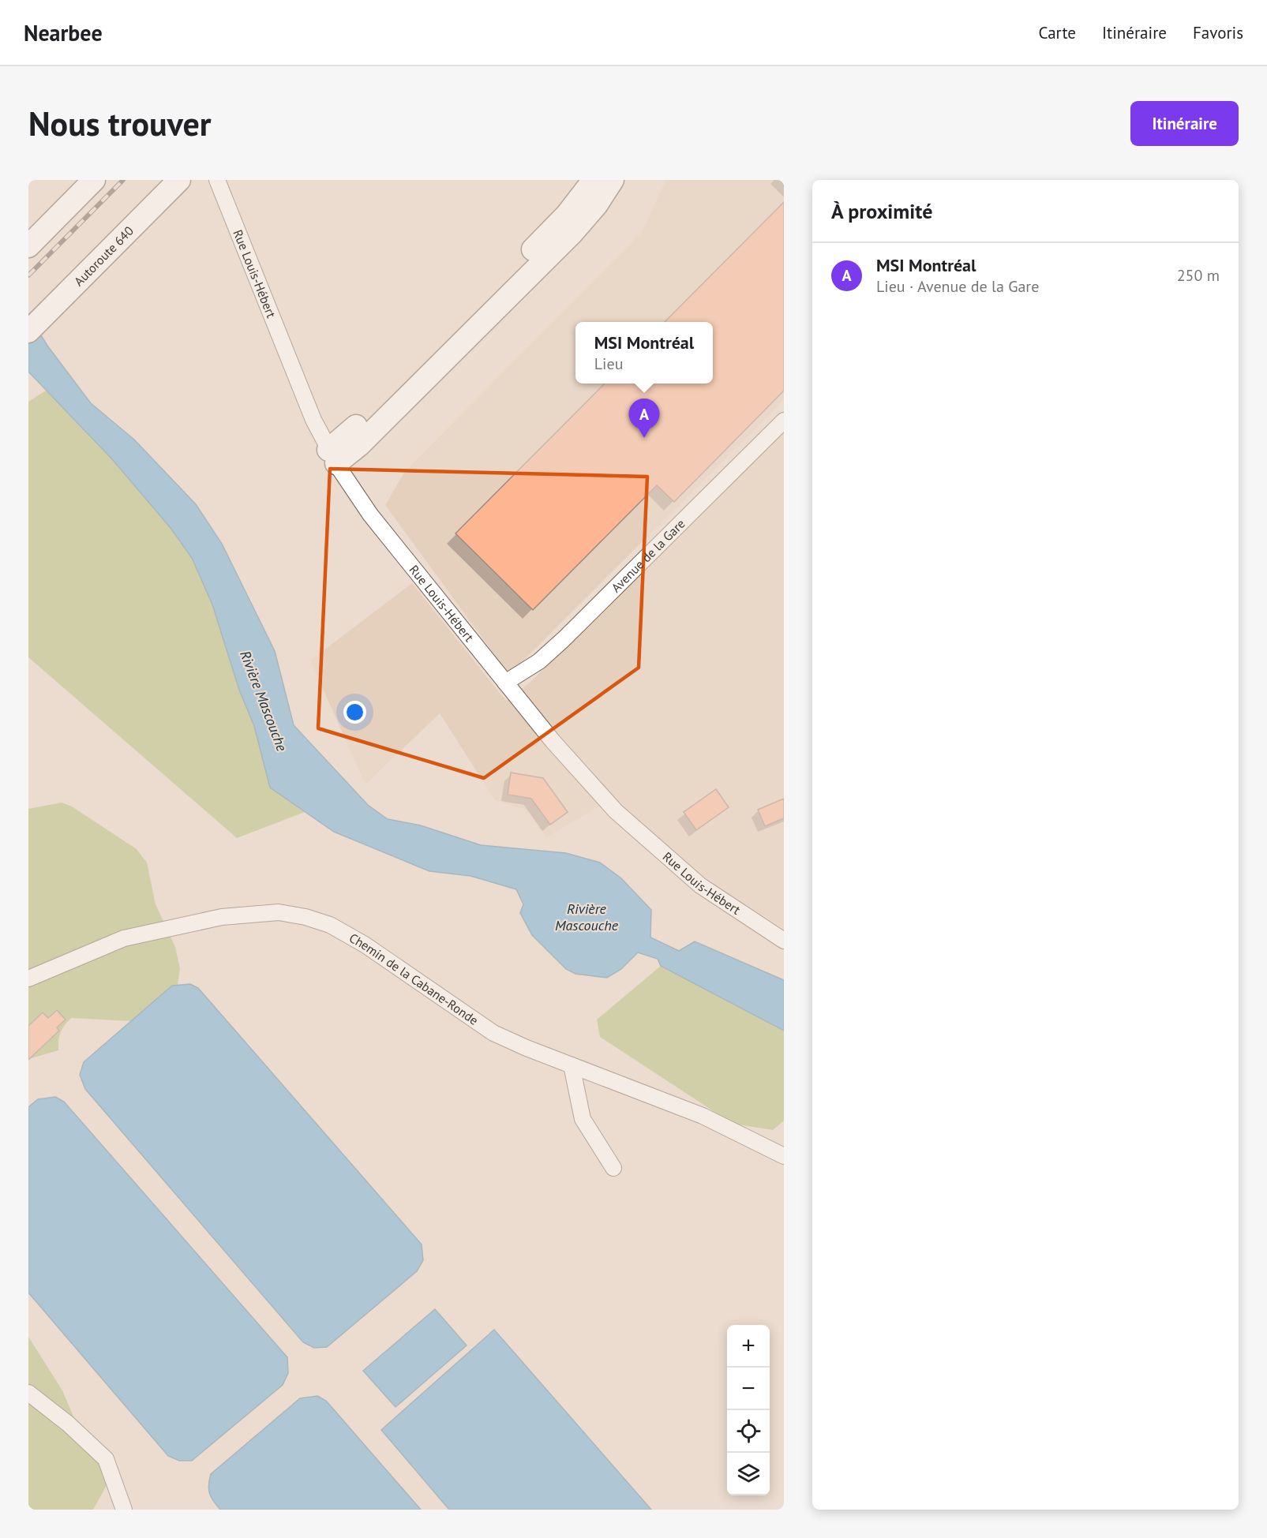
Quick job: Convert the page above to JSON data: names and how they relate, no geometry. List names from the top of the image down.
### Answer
{
  "streets": {
    "highway": ["Autoroute 640"],
    "street": ["Rue Louis-Hébert", "Avenue de la Gare", "Chemin de la Cabane-Ronde"]
  },
  "crossings": [
    ["Rue Louis-Hébert", "Avenue de la Gare"]
  ],
  "water": ["Rivière Mascouche"],
  "page": {
    "header": "Nearbee",
    "nav": ["Carte", "Itinéraire", "Favoris"],
    "buttons": "Itinéraire",
    "title": "Nous trouver",
    "heading": "À proximité",
    "list": [
      {
        "mark": "A",
        "name": "MSI Montréal",
        "note": "Lieu · Avenue de la Gare",
        "value": "250 m"
      }
    ],
    "popup": ["MSI Montréal", "Lieu"],
    "pins": "A",
    "map_buttons": ["+", "−"]
  }
}
